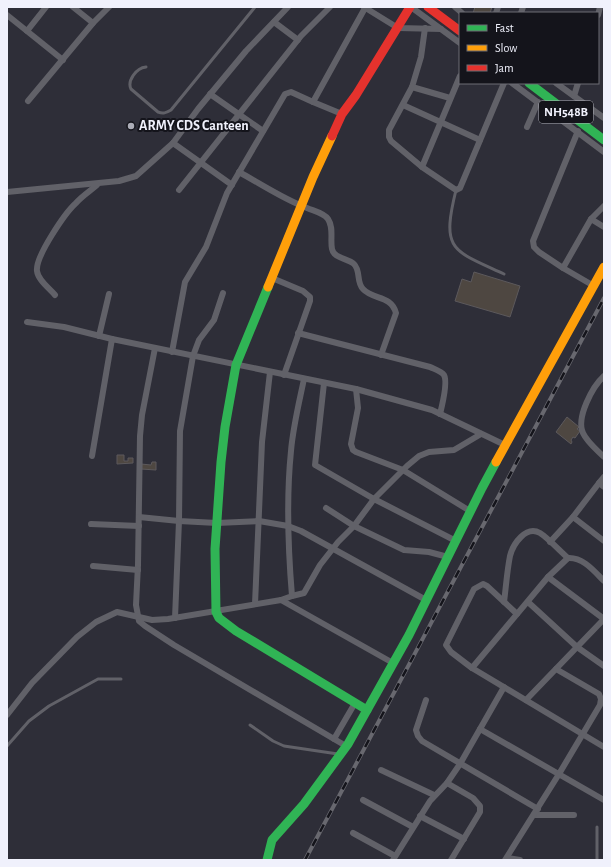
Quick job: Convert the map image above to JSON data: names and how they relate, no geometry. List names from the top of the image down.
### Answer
{
  "streets": {
    "main road": ["NH548B"]
  },
  "places": ["ARMY CDS Canteen"],
  "legend": ["Fast", "Slow", "Jam"]
}
